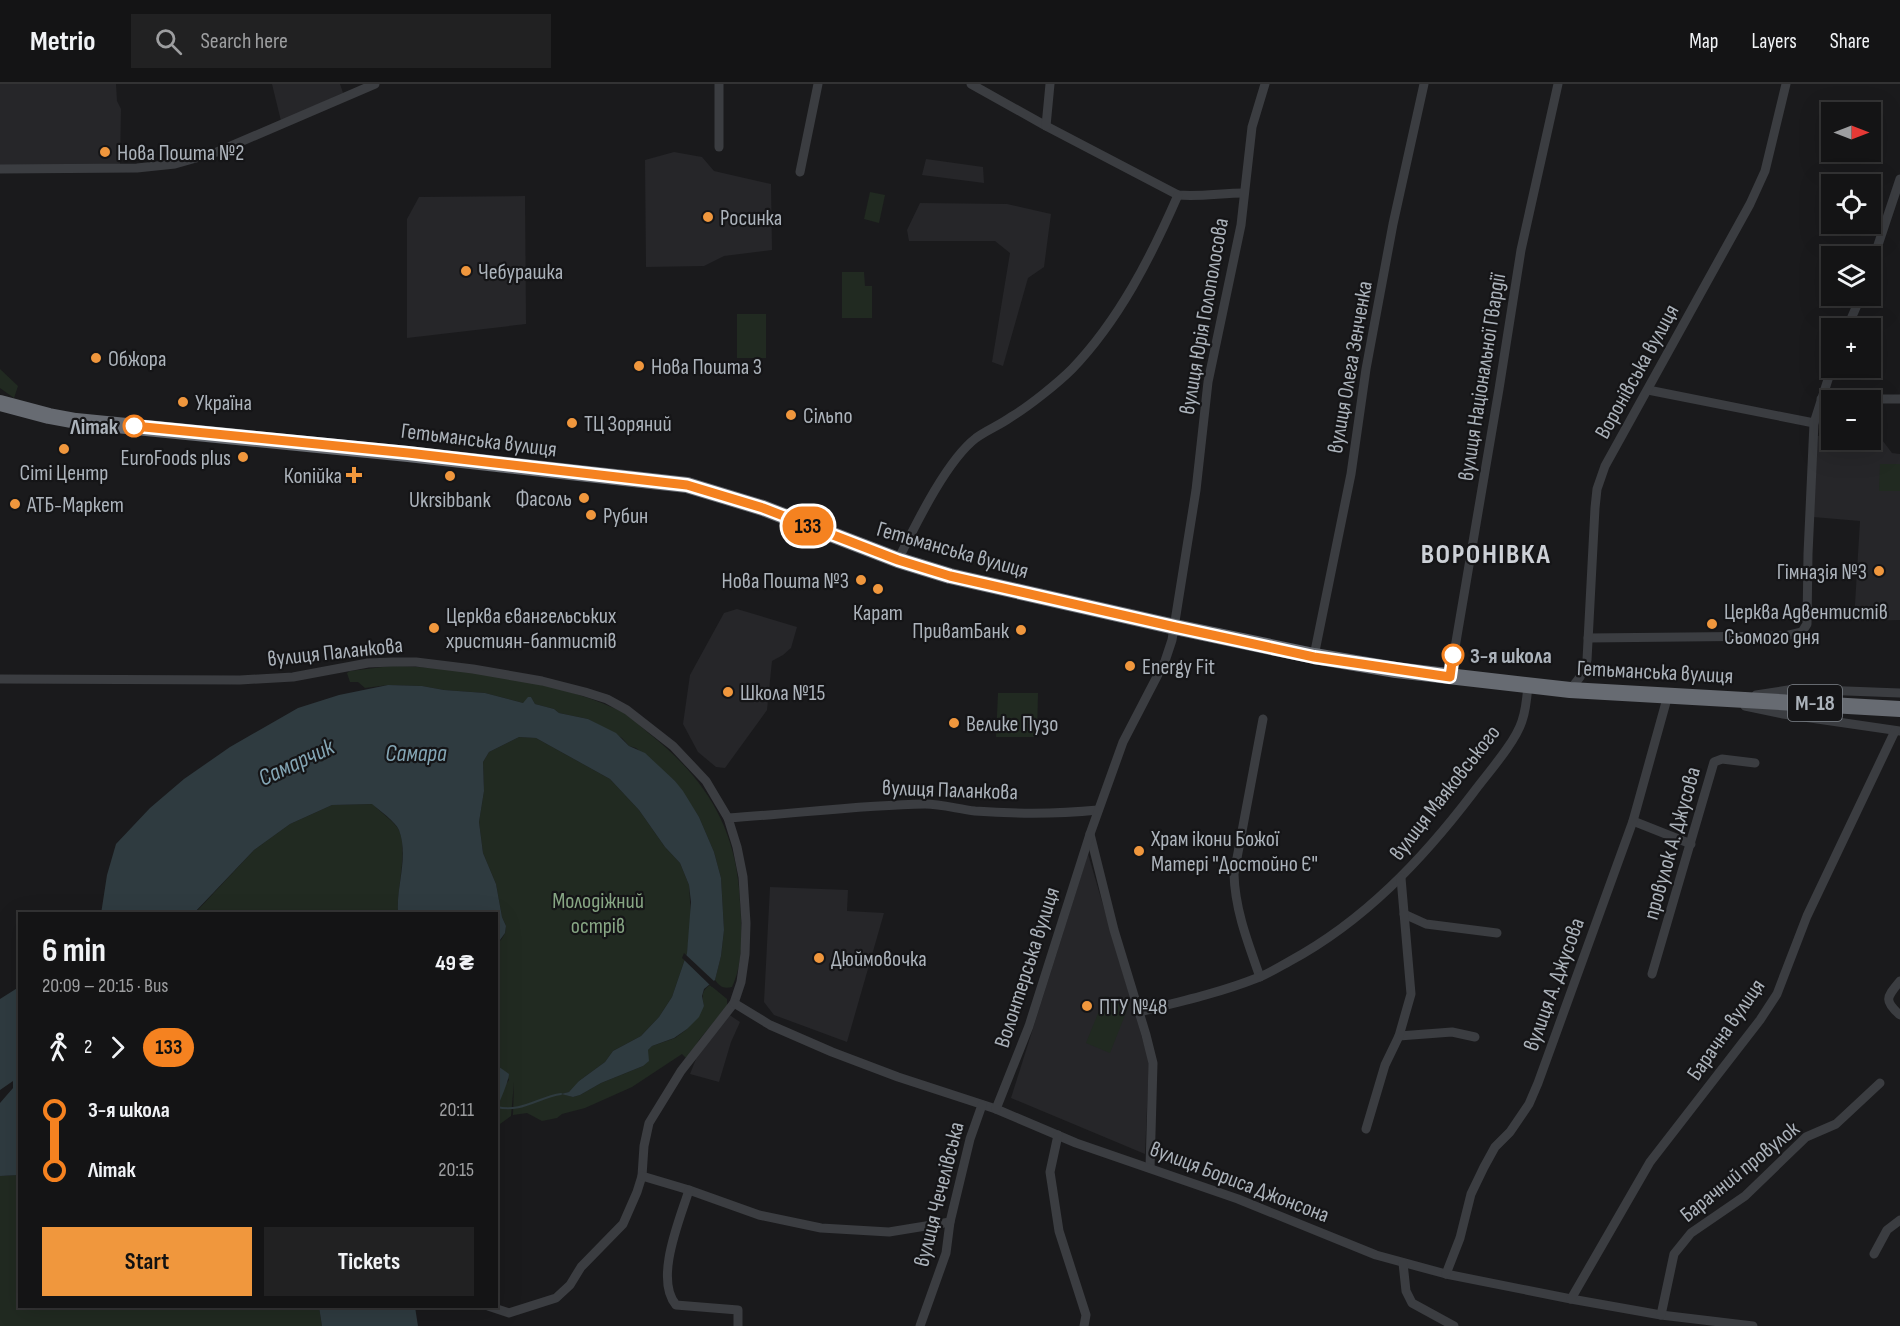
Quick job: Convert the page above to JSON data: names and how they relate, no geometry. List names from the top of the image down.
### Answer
{
  "streets": {
    "highway": ["Гетьманська вулиця", "М-18"],
    "street": [
      "вулиця Юрія Голополосова",
      "вулиця Олега Зенченка",
      "Воронівська вулиця",
      "вулиця Національної Гвардії",
      "вулиця Паланкова",
      "вулиця Маяковського",
      "провулок А. Джусова",
      "Волонтерська вулиця",
      "вулиця А. Джусова",
      "Барачна вулиця",
      "Барачний провулок",
      "вулиця Бориса Джонсона",
      "вулиця Чечелівська"
    ]
  },
  "crossings": [
    ["вулиця Юрія Голополосова", "Гетьманська вулиця"],
    ["вулиця Юрія Голополосова", "Волонтерська вулиця"],
    ["вулиця Олега Зенченка", "Гетьманська вулиця"],
    ["Воронівська вулиця", "Гетьманська вулиця"],
    ["вулиця Національної Гвардії", "Гетьманська вулиця"],
    ["Гетьманська вулиця", "вулиця Маяковського"],
    ["Гетьманська вулиця", "Волонтерська вулиця"],
    ["Гетьманська вулиця", "вулиця А. Джусова"],
    ["вулиця Паланкова", "Волонтерська вулиця"],
    ["вулиця Паланкова", "вулиця Бориса Джонсона"],
    ["Волонтерська вулиця", "вулиця Бориса Джонсона"],
    ["вулиця А. Джусова", "вулиця Бориса Джонсона"],
    ["Барачна вулиця", "вулиця Бориса Джонсона"],
    ["Барачний провулок", "вулиця Бориса Джонсона"],
    ["вулиця Бориса Джонсона", "вулиця Чечелівська"]
  ],
  "districts": ["ВОРОНІВКА"],
  "water": ["Самара", "Самарчик"],
  "parks": ["Молодіжний острів"],
  "places": {
    "other": [
      "Нова Пошта №2",
      "Росинка",
      "Чебурашка",
      "Обжора",
      "Нова Пошта 3",
      "Україна",
      "Сільпо",
      "ТЦ Зоряний",
      "Літак",
      "Сіті Центр",
      "EuroFoods plus",
      "Ukrsibbank",
      "Фасоль",
      "АТБ-Маркет",
      "Рубин",
      "Гімназія №3",
      "Нова Пошта №3",
      "Карат",
      "Церква Адвентистів Сьомого дня",
      "Церква євангельських християн-баптистів",
      "ПриватБанк",
      "3-я школа",
      "Energy Fit",
      "Школа №15",
      "Велике Пузо",
      "Храм ікони Божої Матері \"Достойно Є\"",
      "Дюймовочка",
      "ПТУ №48"
    ],
    "health": ["Копійка"]
  },
  "lines": ["bus line 133"],
  "north": "right",
  "page": {
    "header": "Metrio",
    "search": "Search here",
    "nav": ["Map", "Layers", "Share"],
    "on_map": "133",
    "map_buttons": ["+", "−"],
    "heading": ["6 min", "20:09 – 20:15 · Bus", "49 ₴"],
    "legs": ["2", "133"],
    "list": [
      {
        "name": "3-я школа",
        "value": "20:11"
      },
      {
        "name": "Літак",
        "value": "20:15"
      }
    ],
    "buttons": ["Start", "Tickets"]
  }
}
